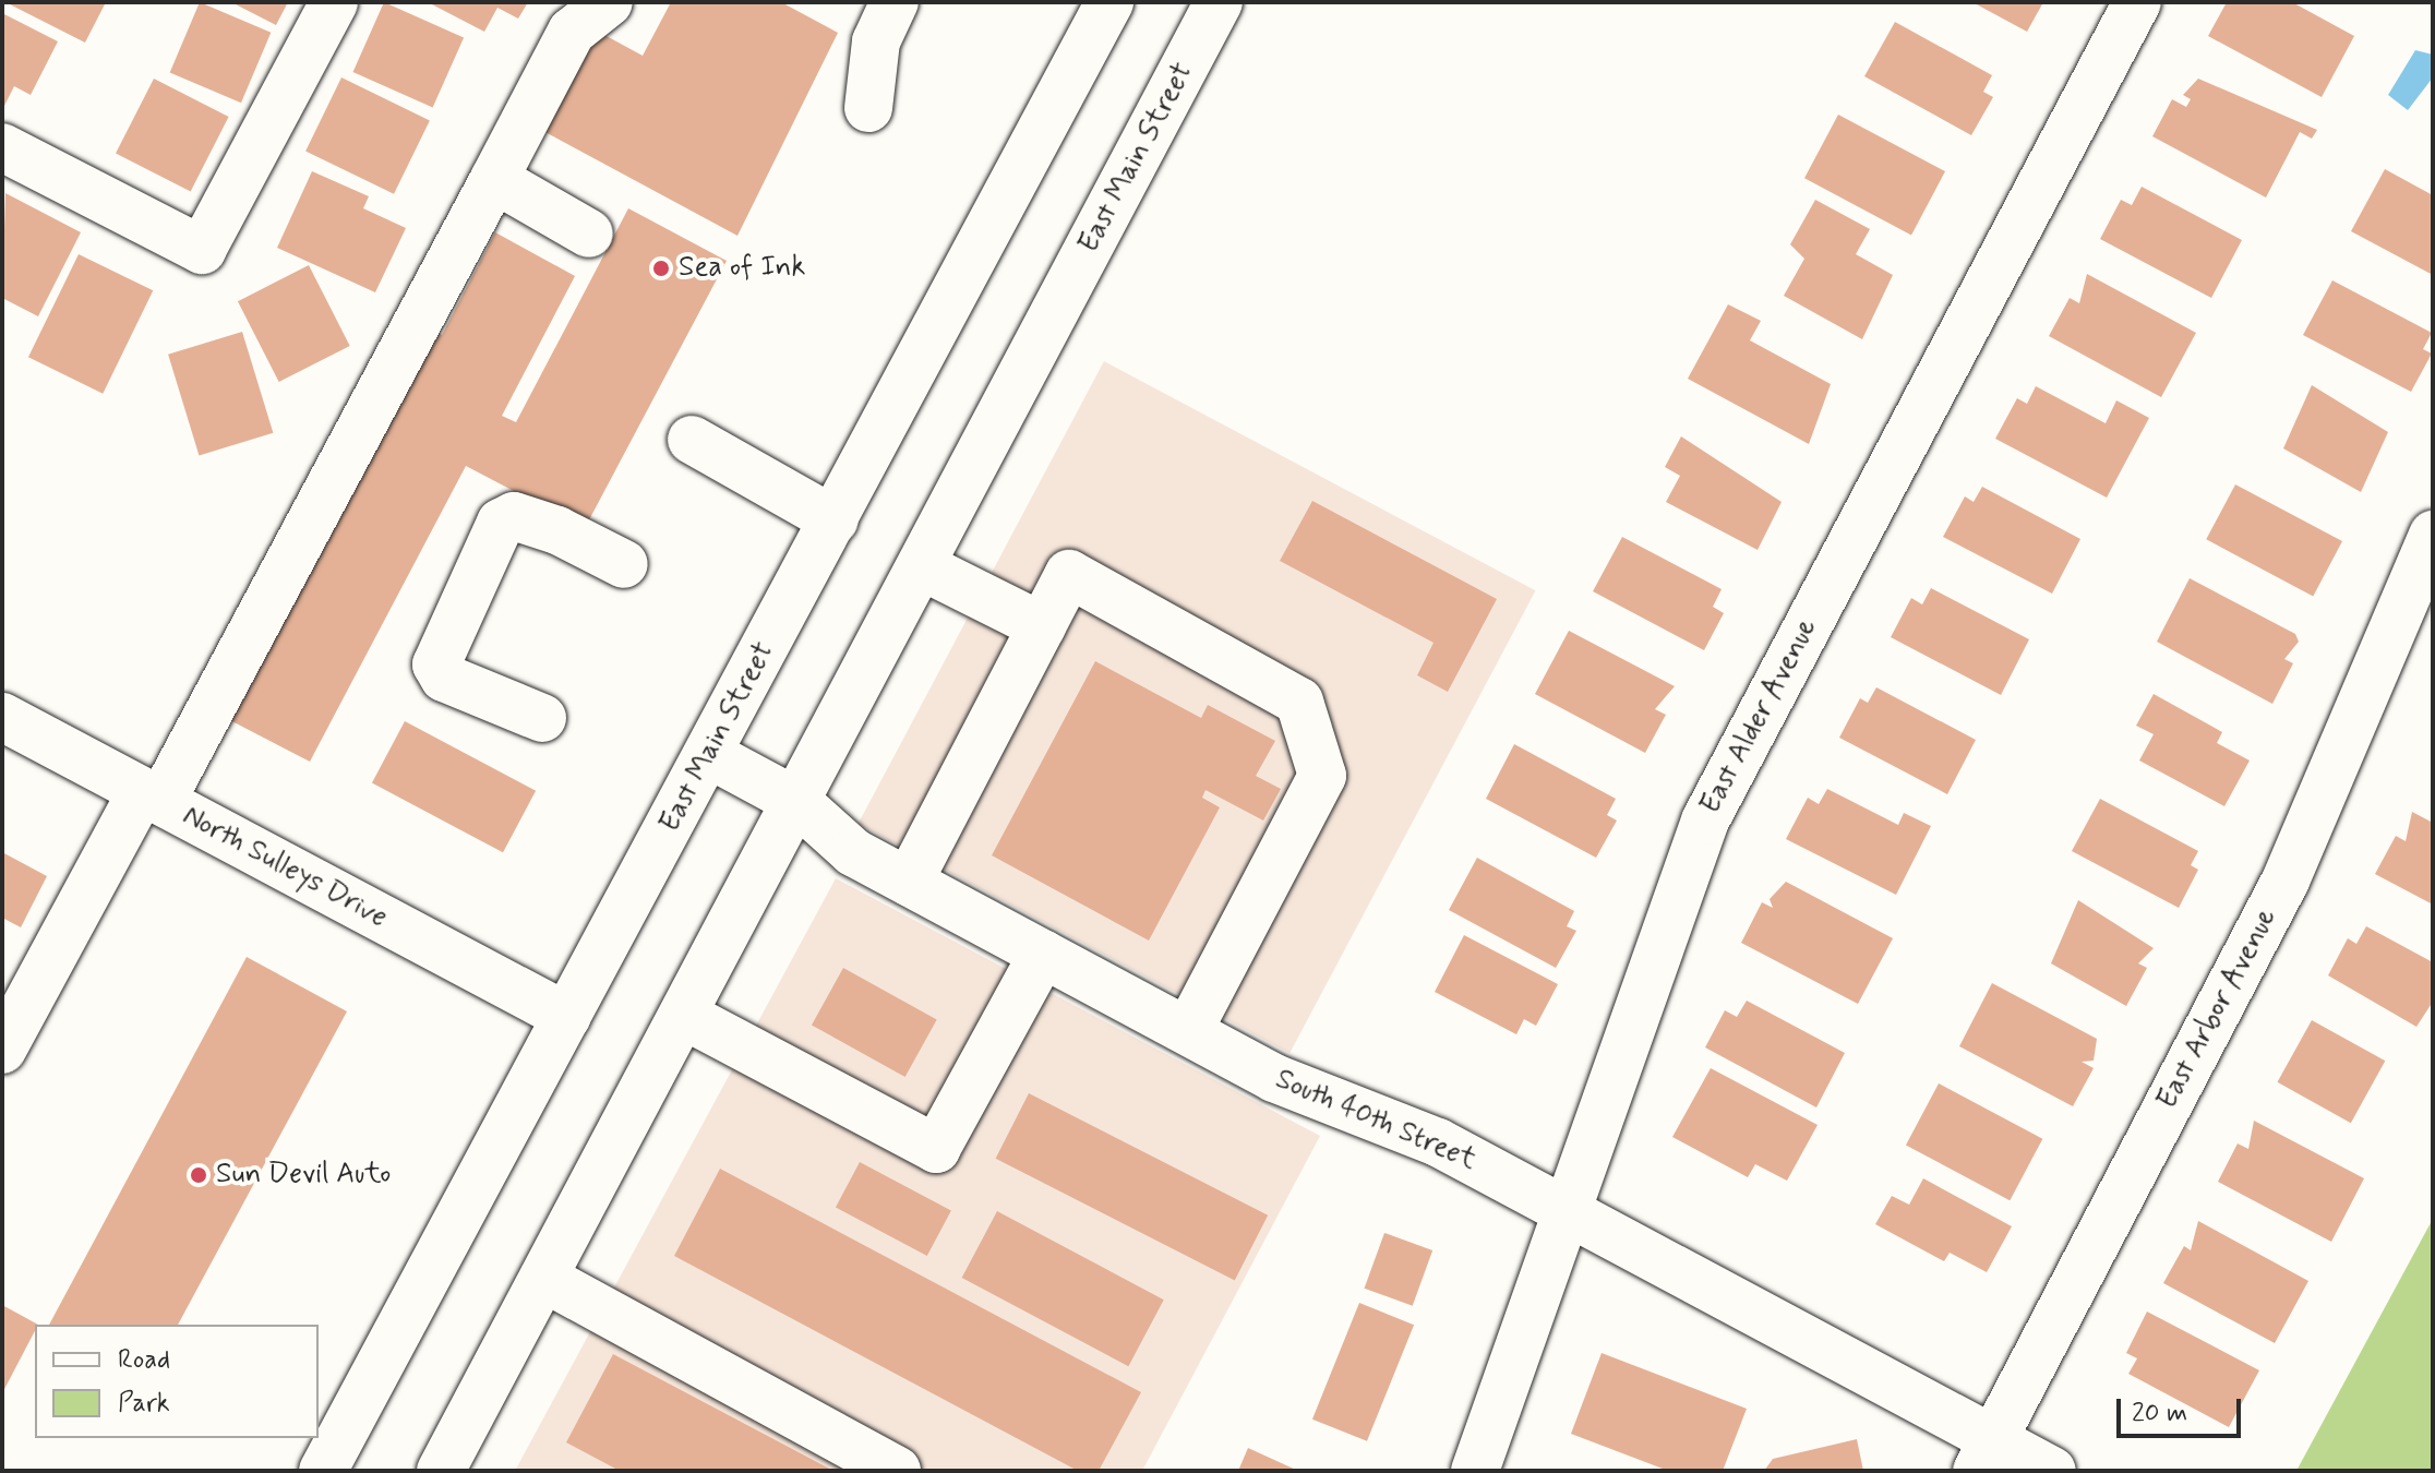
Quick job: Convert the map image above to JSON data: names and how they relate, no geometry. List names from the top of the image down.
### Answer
{
  "streets": {
    "street": [
      "East Main Street",
      "East Alder Avenue",
      "North Sulleys Drive",
      "East Arbor Avenue",
      "South 40th Street"
    ]
  },
  "crossings": [
    ["East Main Street", "North Sulleys Drive"],
    ["East Main Street", "South 40th Street"],
    ["East Alder Avenue", "South 40th Street"],
    ["East Arbor Avenue", "South 40th Street"]
  ],
  "places": ["Sea of Ink", "Sun Devil Auto"],
  "legend": ["Road", "Park"],
  "scale_bar": "20 m"
}
